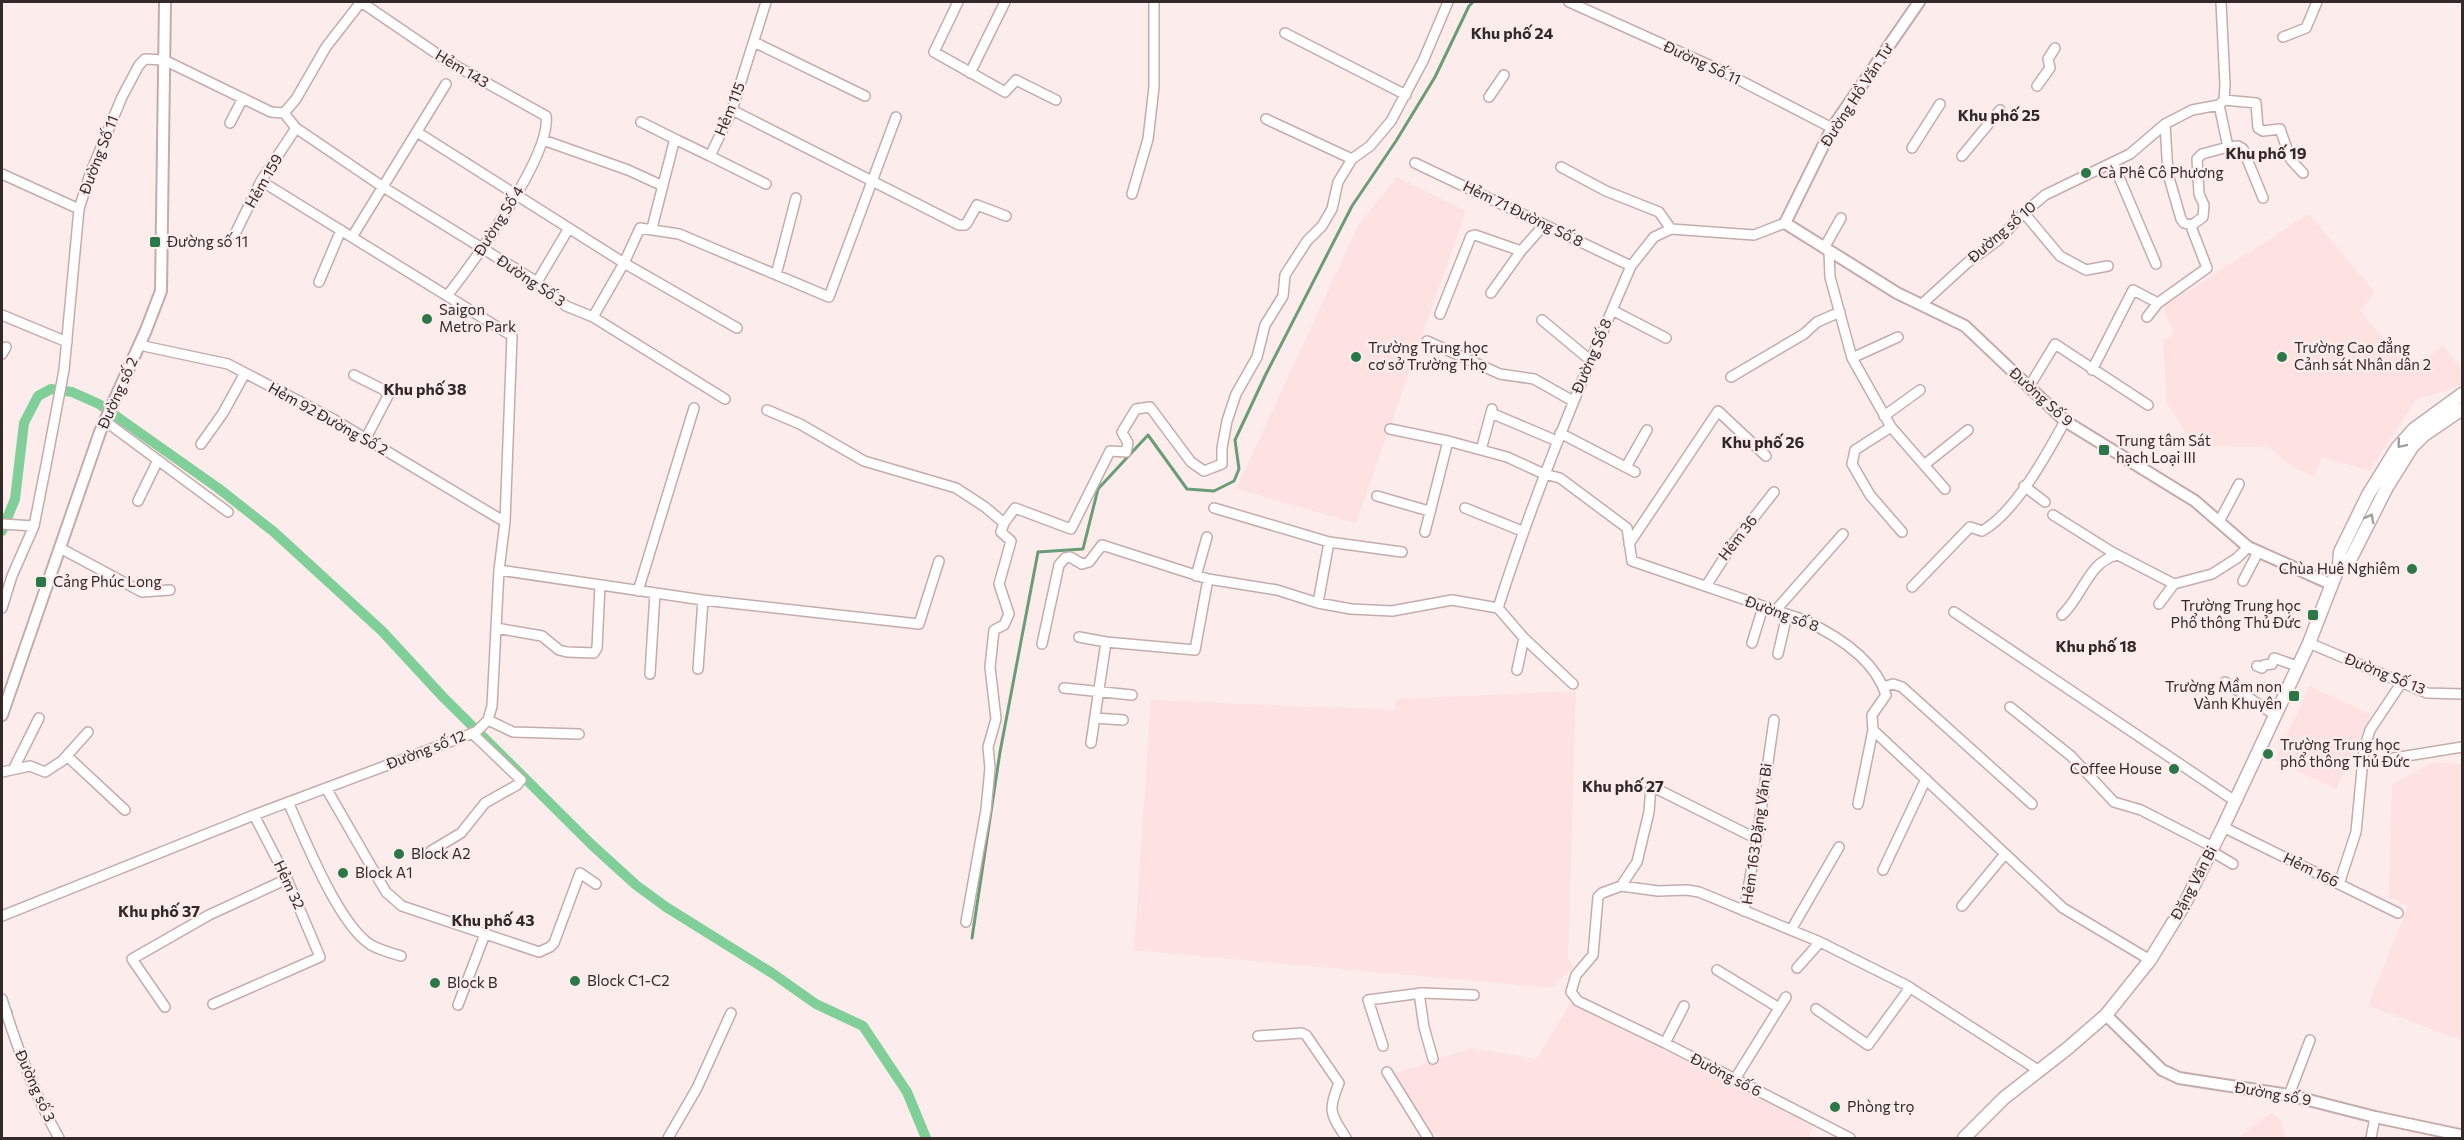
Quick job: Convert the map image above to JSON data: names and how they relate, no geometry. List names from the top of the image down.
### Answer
{
  "streets": {
    "main road": ["Đặng Văn Bi"],
    "street": [
      "Đường Số 11",
      "Hẻm 143",
      "Đường Hồ Văn Tư",
      "Hẻm 115",
      "Hẻm 159",
      "Hẻm 71 Đường Số 8",
      "Đường Số 4",
      "Đường số 10",
      "Đường Số 3",
      "Đường Số 8",
      "Đường số 2",
      "Đường Số 9",
      "Hẻm 92 Đường Số 2",
      "Hẻm 36",
      "Đường số 8",
      "Đường Số 13",
      "Đường số 12",
      "Hẻm 163 Đặng Văn Bi",
      "Hẻm 166",
      "Hẻm 32",
      "Đường số 6",
      "Đường số 3",
      "Đường số 9"
    ]
  },
  "crossings": [
    ["Đường Số 11", "Đường Hồ Văn Tư"],
    ["Đường Số 11", "Đường số 2"],
    ["Hẻm 143", "Đường Số 4"],
    ["Đường Hồ Văn Tư", "Đường Số 9"],
    ["Hẻm 159", "Đường Số 3"],
    ["Hẻm 71 Đường Số 8", "Đường Số 8"],
    ["Đường Số 4", "Đường Số 3"],
    ["Đường số 10", "Đường Số 9"],
    ["Đường Số 8", "Đường số 8"],
    ["Đường số 2", "Hẻm 92 Đường Số 2"],
    ["Đường Số 9", "Đặng Văn Bi"],
    ["Hẻm 36", "Đường số 8"],
    ["Đường Số 13", "Đặng Văn Bi"],
    ["Đường số 12", "Hẻm 32"],
    ["Hẻm 163 Đặng Văn Bi", "Đặng Văn Bi"],
    ["Hẻm 166", "Đặng Văn Bi"],
    ["Đặng Văn Bi", "Đường số 9"]
  ],
  "districts": [
    "Khu phố 24",
    "Khu phố 25",
    "Khu phố 19",
    "Khu phố 38",
    "Khu phố 26",
    "Khu phố 18",
    "Khu phố 27",
    "Khu phố 37",
    "Khu phố 43"
  ],
  "places": {
    "other": [
      "Cà Phê Cô Phương",
      "Saigon Metro Park",
      "Trường Trung học cơ sở Trường Thọ",
      "Trường Cao đẳng Cảnh sát Nhân dân 2",
      "Chùa Huê Nghiêm",
      "Trường Trung học phổ thông Thủ Đức",
      "Coffee House",
      "Block A2",
      "Block A1",
      "Block C1-C2",
      "Block B",
      "Phòng trọ"
    ],
    "transit": [
      "Đường số 11",
      "Trung tâm Sát hạch Loại III",
      "Cảng Phúc Long",
      "Trường Trung học Phổ thông Thủ Đức",
      "Trường Mầm non Vành Khuyên"
    ]
  }
}
